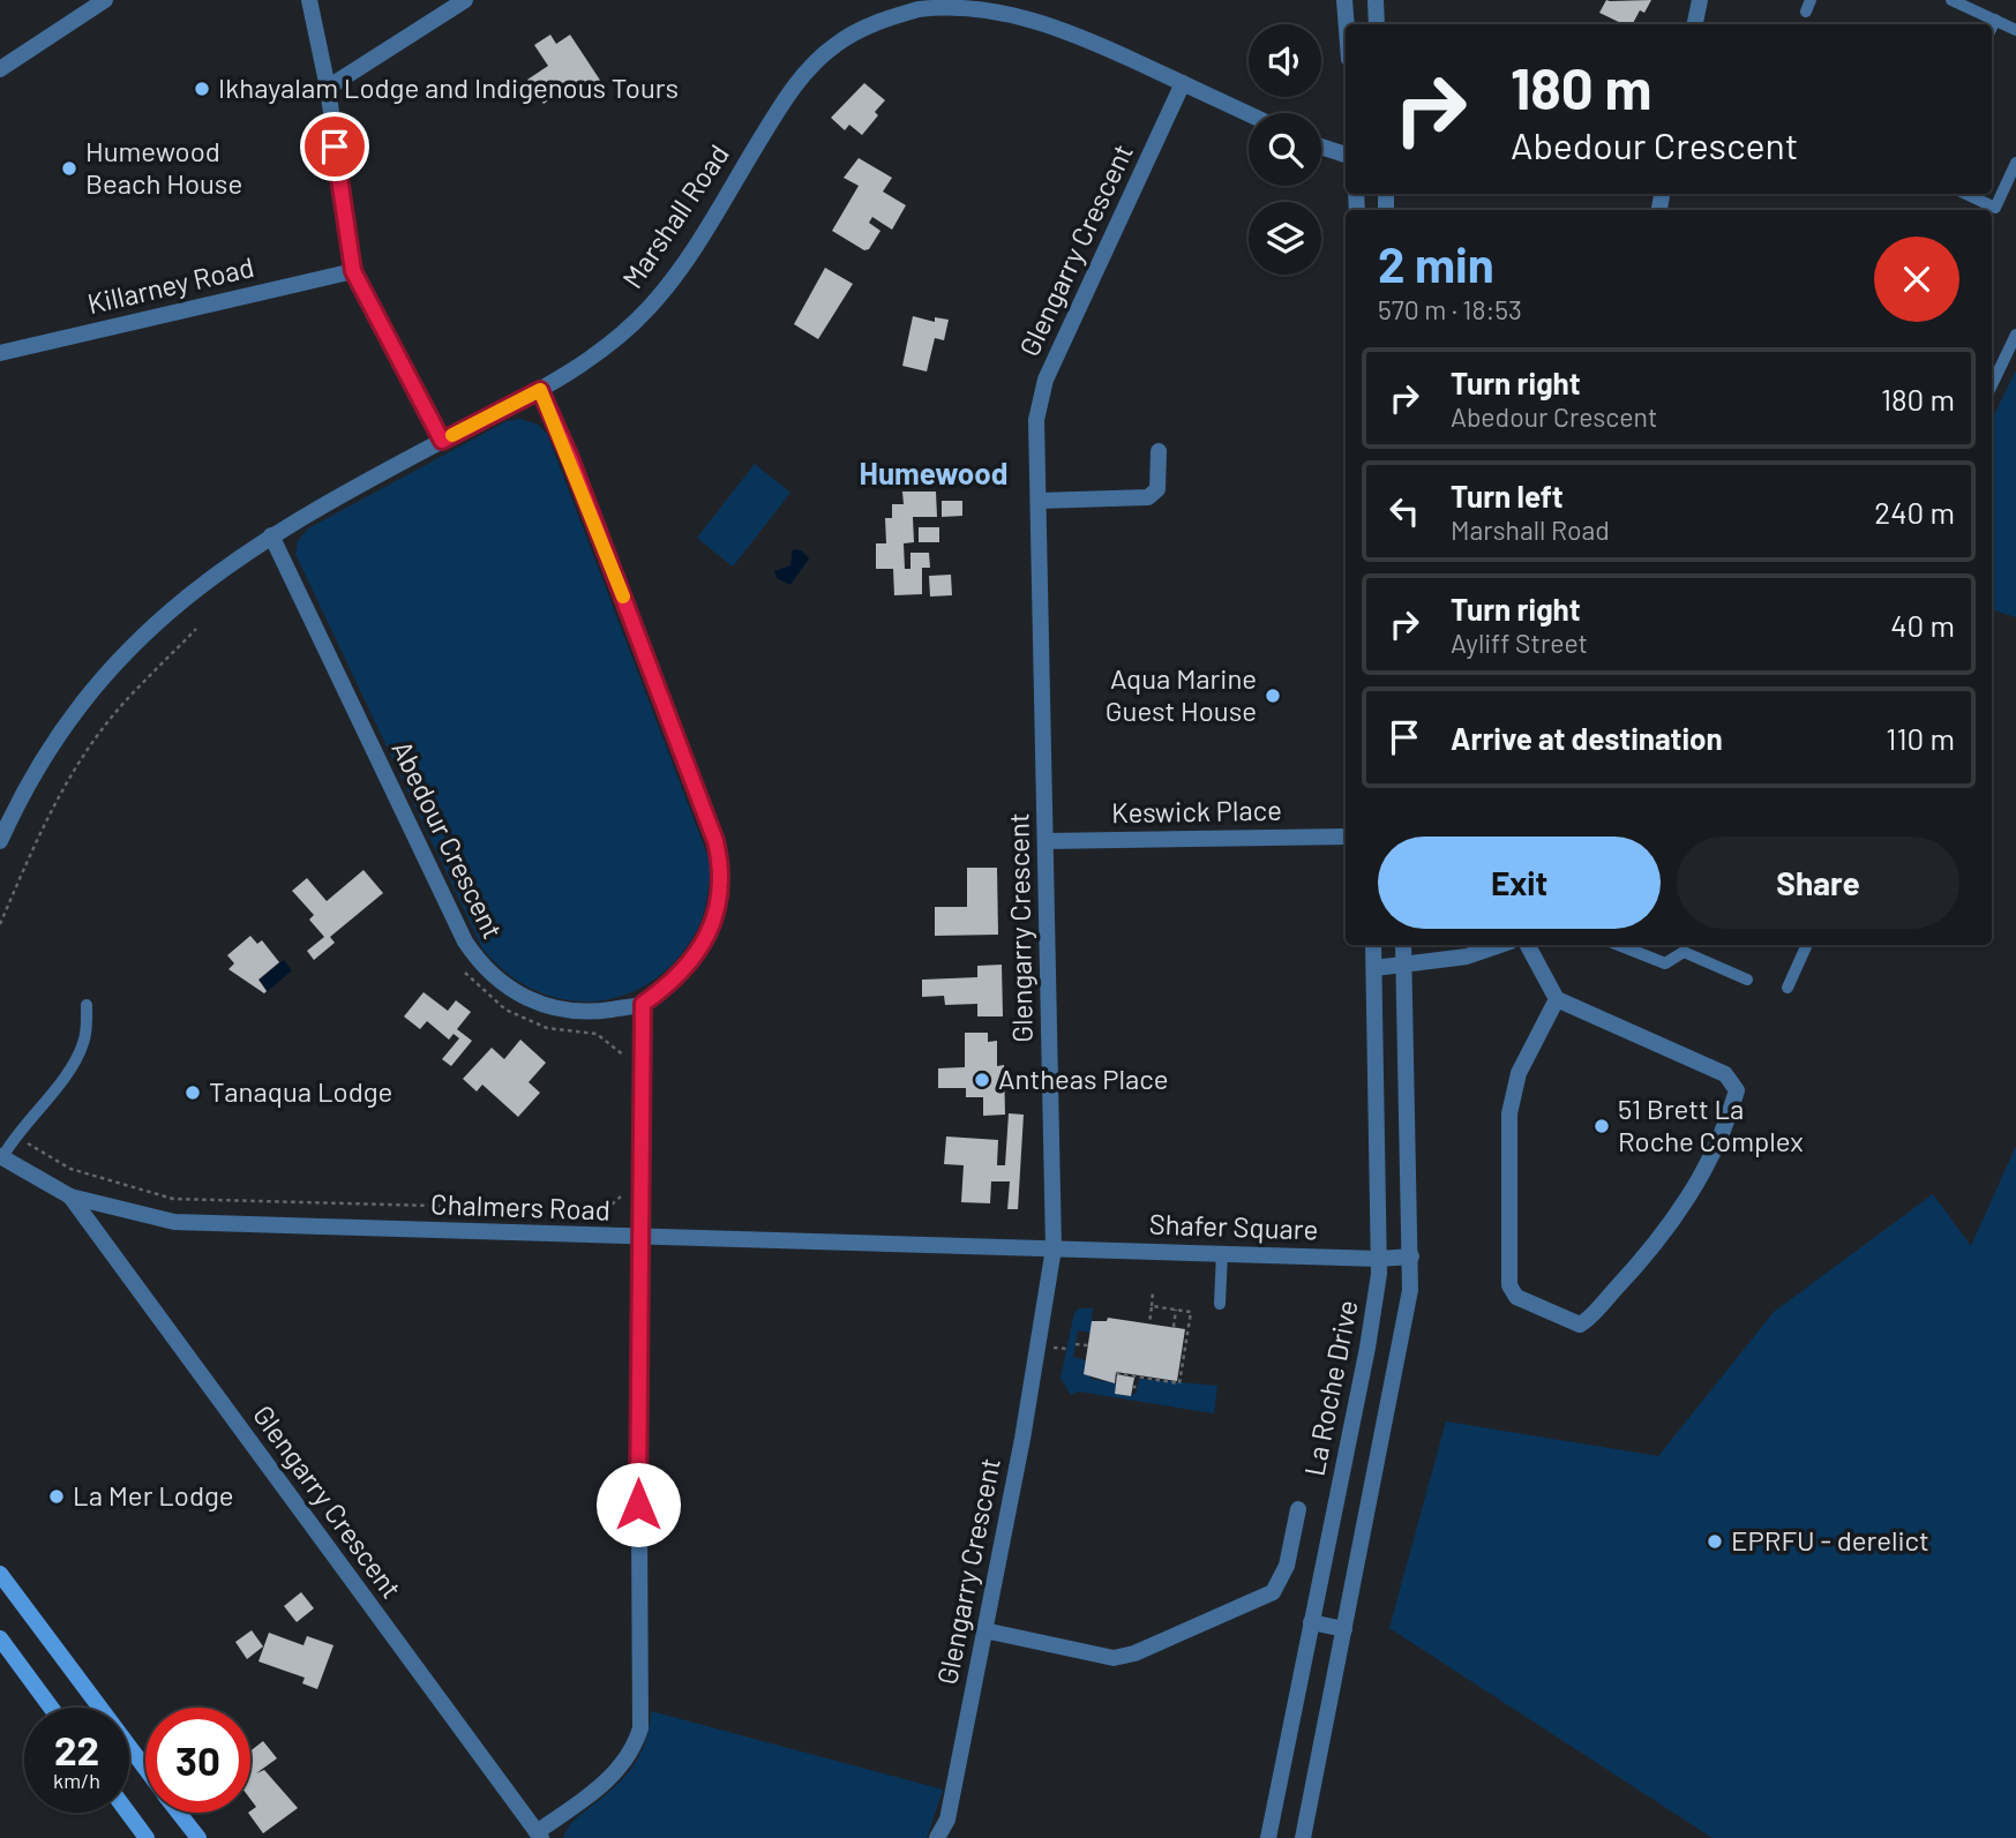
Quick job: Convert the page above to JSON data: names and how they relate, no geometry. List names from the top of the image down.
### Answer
{
  "streets": {
    "street": [
      "Marshall Road",
      "Glengarry Crescent",
      "Killarney Road",
      "Keswick Place",
      "Abedour Crescent",
      "Chalmers Road",
      "Shafer Square",
      "La Roche Drive"
    ]
  },
  "crossings": [
    ["Marshall Road", "Glengarry Crescent"],
    ["Marshall Road", "Abedour Crescent"],
    ["Glengarry Crescent", "Keswick Place"],
    ["Glengarry Crescent", "Chalmers Road"],
    ["Glengarry Crescent", "Shafer Square"],
    ["Chalmers Road", "Shafer Square"],
    ["Shafer Square", "La Roche Drive"]
  ],
  "districts": ["Humewood"],
  "places": [
    "Ikhayalam Lodge and Indigenous Tours",
    "Humewood Beach House",
    "Aqua Marine Guest House",
    "Antheas Place",
    "Tanaqua Lodge",
    "51 Brett La Roche Complex",
    "La Mer Lodge",
    "EPRFU - derelict"
  ],
  "page": {
    "turn": ["180 m", "Abedour Crescent"],
    "heading": ["2 min", "570 m · 18:53"],
    "list": [
      {
        "name": "Turn right",
        "note": "Abedour Crescent",
        "value": "180 m"
      },
      {
        "name": "Turn left",
        "note": "Marshall Road",
        "value": "240 m"
      },
      {
        "name": "Turn right",
        "note": "Ayliff Street",
        "value": "40 m"
      },
      {
        "name": "Arrive at destination",
        "value": "110 m"
      }
    ],
    "buttons": ["Exit", "Share"],
    "speed": "22 km/h",
    "limit": "30"
  }
}
